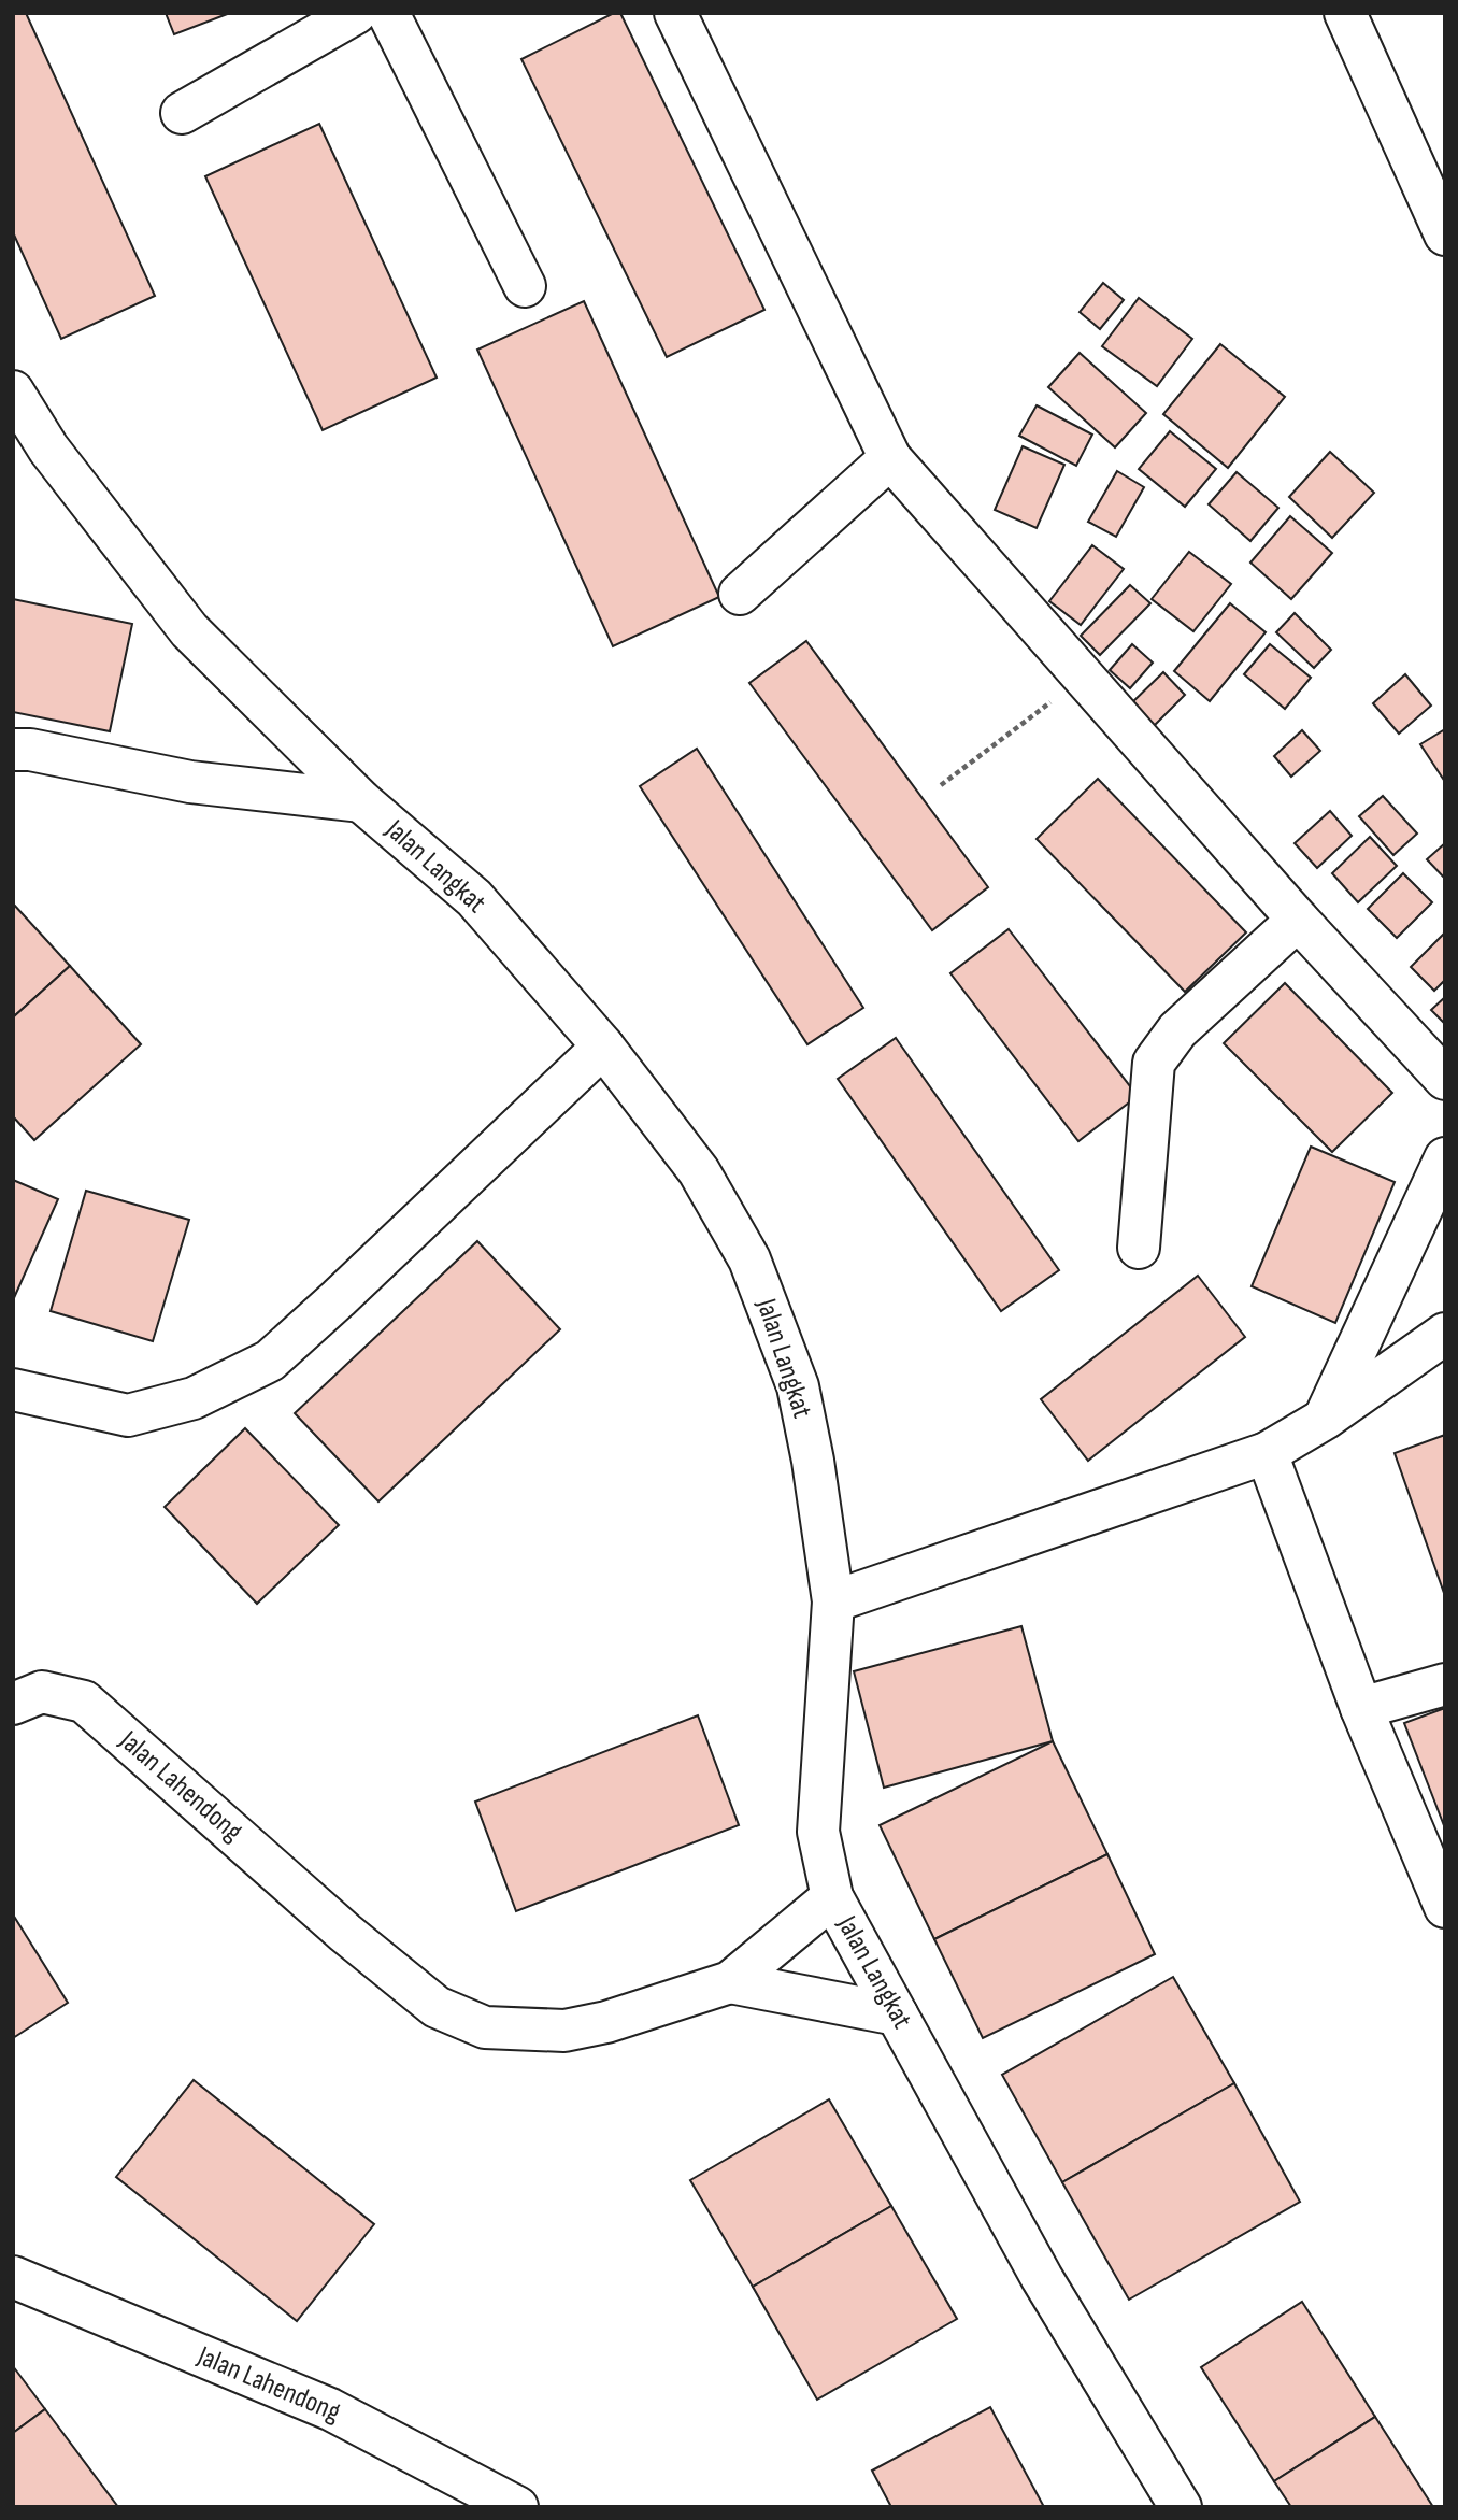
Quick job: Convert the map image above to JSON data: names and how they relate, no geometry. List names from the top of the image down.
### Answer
{
  "streets": {
    "street": ["Jalan Langkat", "Jalan Lahendong"]
  }
}
